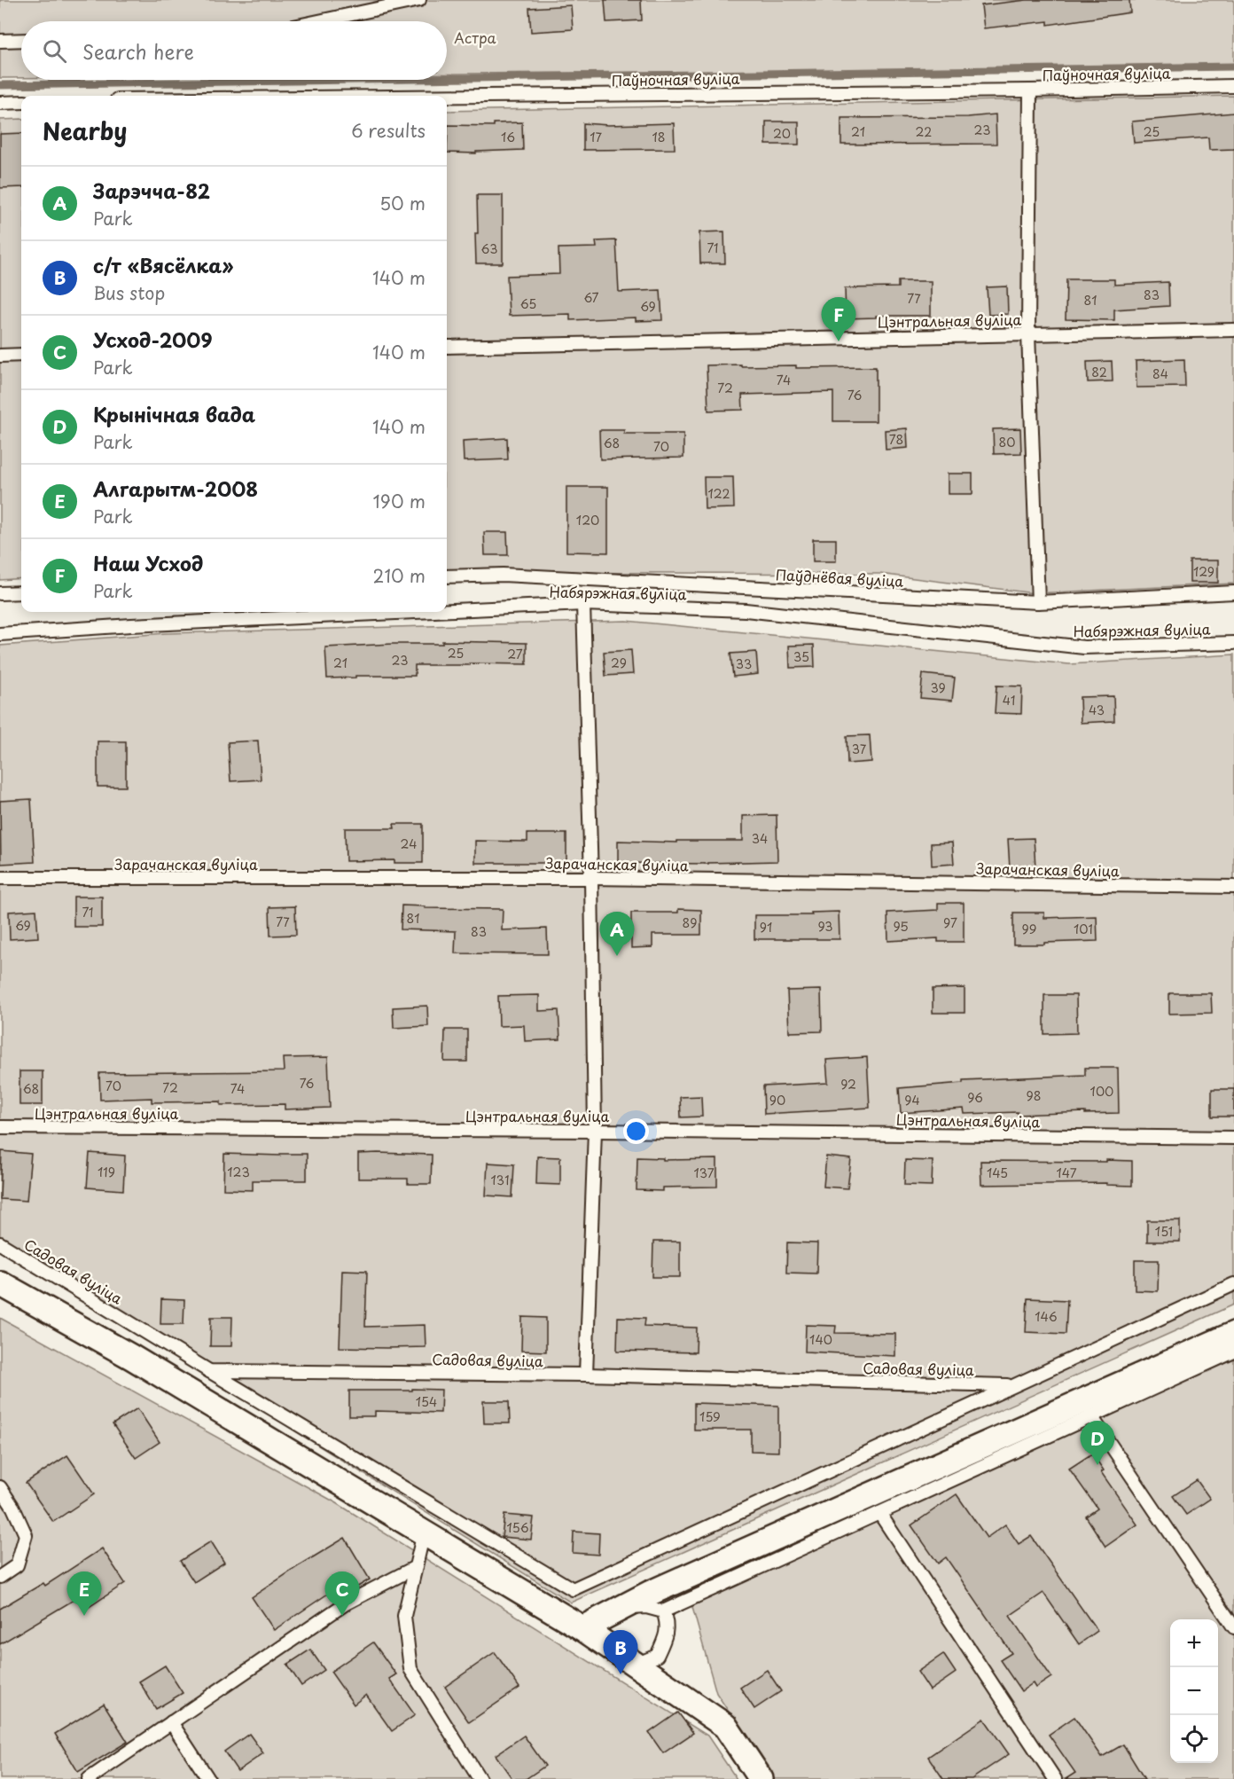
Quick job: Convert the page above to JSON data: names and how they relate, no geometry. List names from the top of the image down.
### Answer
{
  "streets": {
    "lane": [
      "Паўночная вуліца",
      "Цэнтральная вуліца",
      "Паўднёвая вуліца",
      "Набярэжная вуліца",
      "Зарачанская вуліца",
      "Садовая вуліца"
    ]
  },
  "parks": ["Астра"],
  "house_numbers": [
    "23",
    "21",
    "22",
    "25",
    "20",
    "16",
    "17",
    "18",
    "71",
    "63",
    "83",
    "67",
    "77",
    "81",
    "65",
    "69",
    "82",
    "84",
    "74",
    "72",
    "76",
    "78",
    "80",
    "68",
    "70",
    "122",
    "120",
    "129",
    "25",
    "27",
    "35",
    "23",
    "21",
    "29",
    "33",
    "39",
    "41",
    "43",
    "37",
    "34",
    "24",
    "71",
    "81",
    "77",
    "89",
    "97",
    "69",
    "93",
    "95",
    "91",
    "99",
    "101",
    "83",
    "76",
    "92",
    "70",
    "72",
    "68",
    "74",
    "100",
    "98",
    "96",
    "90",
    "94",
    "119",
    "123",
    "137",
    "145",
    "147",
    "131",
    "151",
    "146",
    "140",
    "154",
    "159",
    "156"
  ],
  "page": {
    "search": "Search here",
    "heading": ["Nearby", "6 results"],
    "list": [
      {
        "mark": "A",
        "name": "Зарэчча-82",
        "note": "Park",
        "value": "50 m"
      },
      {
        "mark": "B",
        "name": "с/т «Вясёлка»",
        "note": "Bus stop",
        "value": "140 m"
      },
      {
        "mark": "C",
        "name": "Усход-2009",
        "note": "Park",
        "value": "140 m"
      },
      {
        "mark": "D",
        "name": "Крынічная вада",
        "note": "Park",
        "value": "140 m"
      },
      {
        "mark": "E",
        "name": "Алгарытм-2008",
        "note": "Park",
        "value": "190 m"
      },
      {
        "mark": "F",
        "name": "Наш Усход",
        "note": "Park",
        "value": "210 m"
      }
    ],
    "pins": [
      "F",
      "A",
      "D",
      "C",
      "E",
      "B"
    ],
    "map_buttons": ["+", "−"]
  }
}
